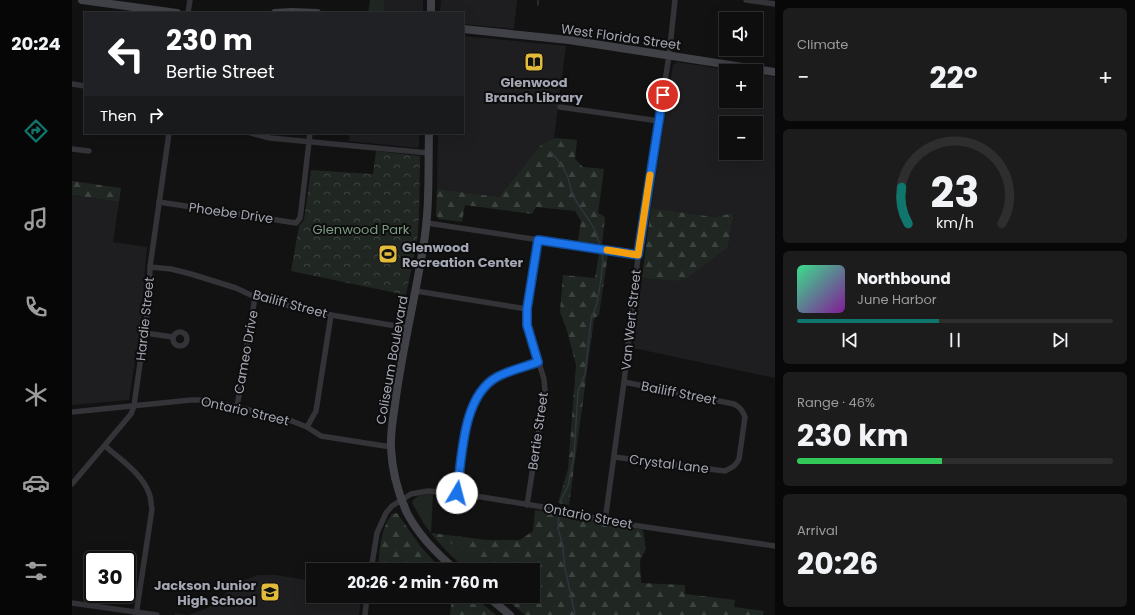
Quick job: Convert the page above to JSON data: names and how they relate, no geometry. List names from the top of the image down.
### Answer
{
  "streets": {
    "main road": ["West Florida Street", "Coliseum Boulevard"],
    "street": [
      "Phoebe Drive",
      "Bailiff Street",
      "Hardie Street",
      "Van Wert Street",
      "Cameo Drive",
      "Ontario Street",
      "Bertie Street",
      "Crystal Lane"
    ]
  },
  "crossings": [
    ["West Florida Street", "Van Wert Street"],
    ["Phoebe Drive", "Hardie Street"],
    ["Bailiff Street", "Hardie Street"],
    ["Bailiff Street", "Van Wert Street"],
    ["Bailiff Street", "Cameo Drive"],
    ["Bailiff Street", "Coliseum Boulevard"],
    ["Bailiff Street", "Crystal Lane"],
    ["Hardie Street", "Ontario Street"],
    ["Van Wert Street", "Ontario Street"],
    ["Van Wert Street", "Crystal Lane"],
    ["Cameo Drive", "Ontario Street"],
    ["Coliseum Boulevard", "Ontario Street"],
    ["Ontario Street", "Bertie Street"]
  ],
  "parks": ["Glenwood Park"],
  "places": {
    "library": ["Glenwood Branch Library"],
    "sports": ["Glenwood Recreation Center"],
    "school or university": ["Jackson Junior High School"]
  },
  "page": {
    "tabs": "20:24",
    "tile": [
      "Climate",
      ["Range · 46%", "230 km"],
      ["Arrival", "20:26"]
    ],
    "map_buttons": ["+", "−"],
    "turn": ["230 m", "Bertie Street"],
    "heat": ["−", "22°", "+"],
    "then": "Then",
    "song": ["Northbound", "June Harbor"],
    "limit": "30",
    "trip": "20:26 · 2 min · 760 m",
    "gauge": ["23", "km/h"]
  }
}
